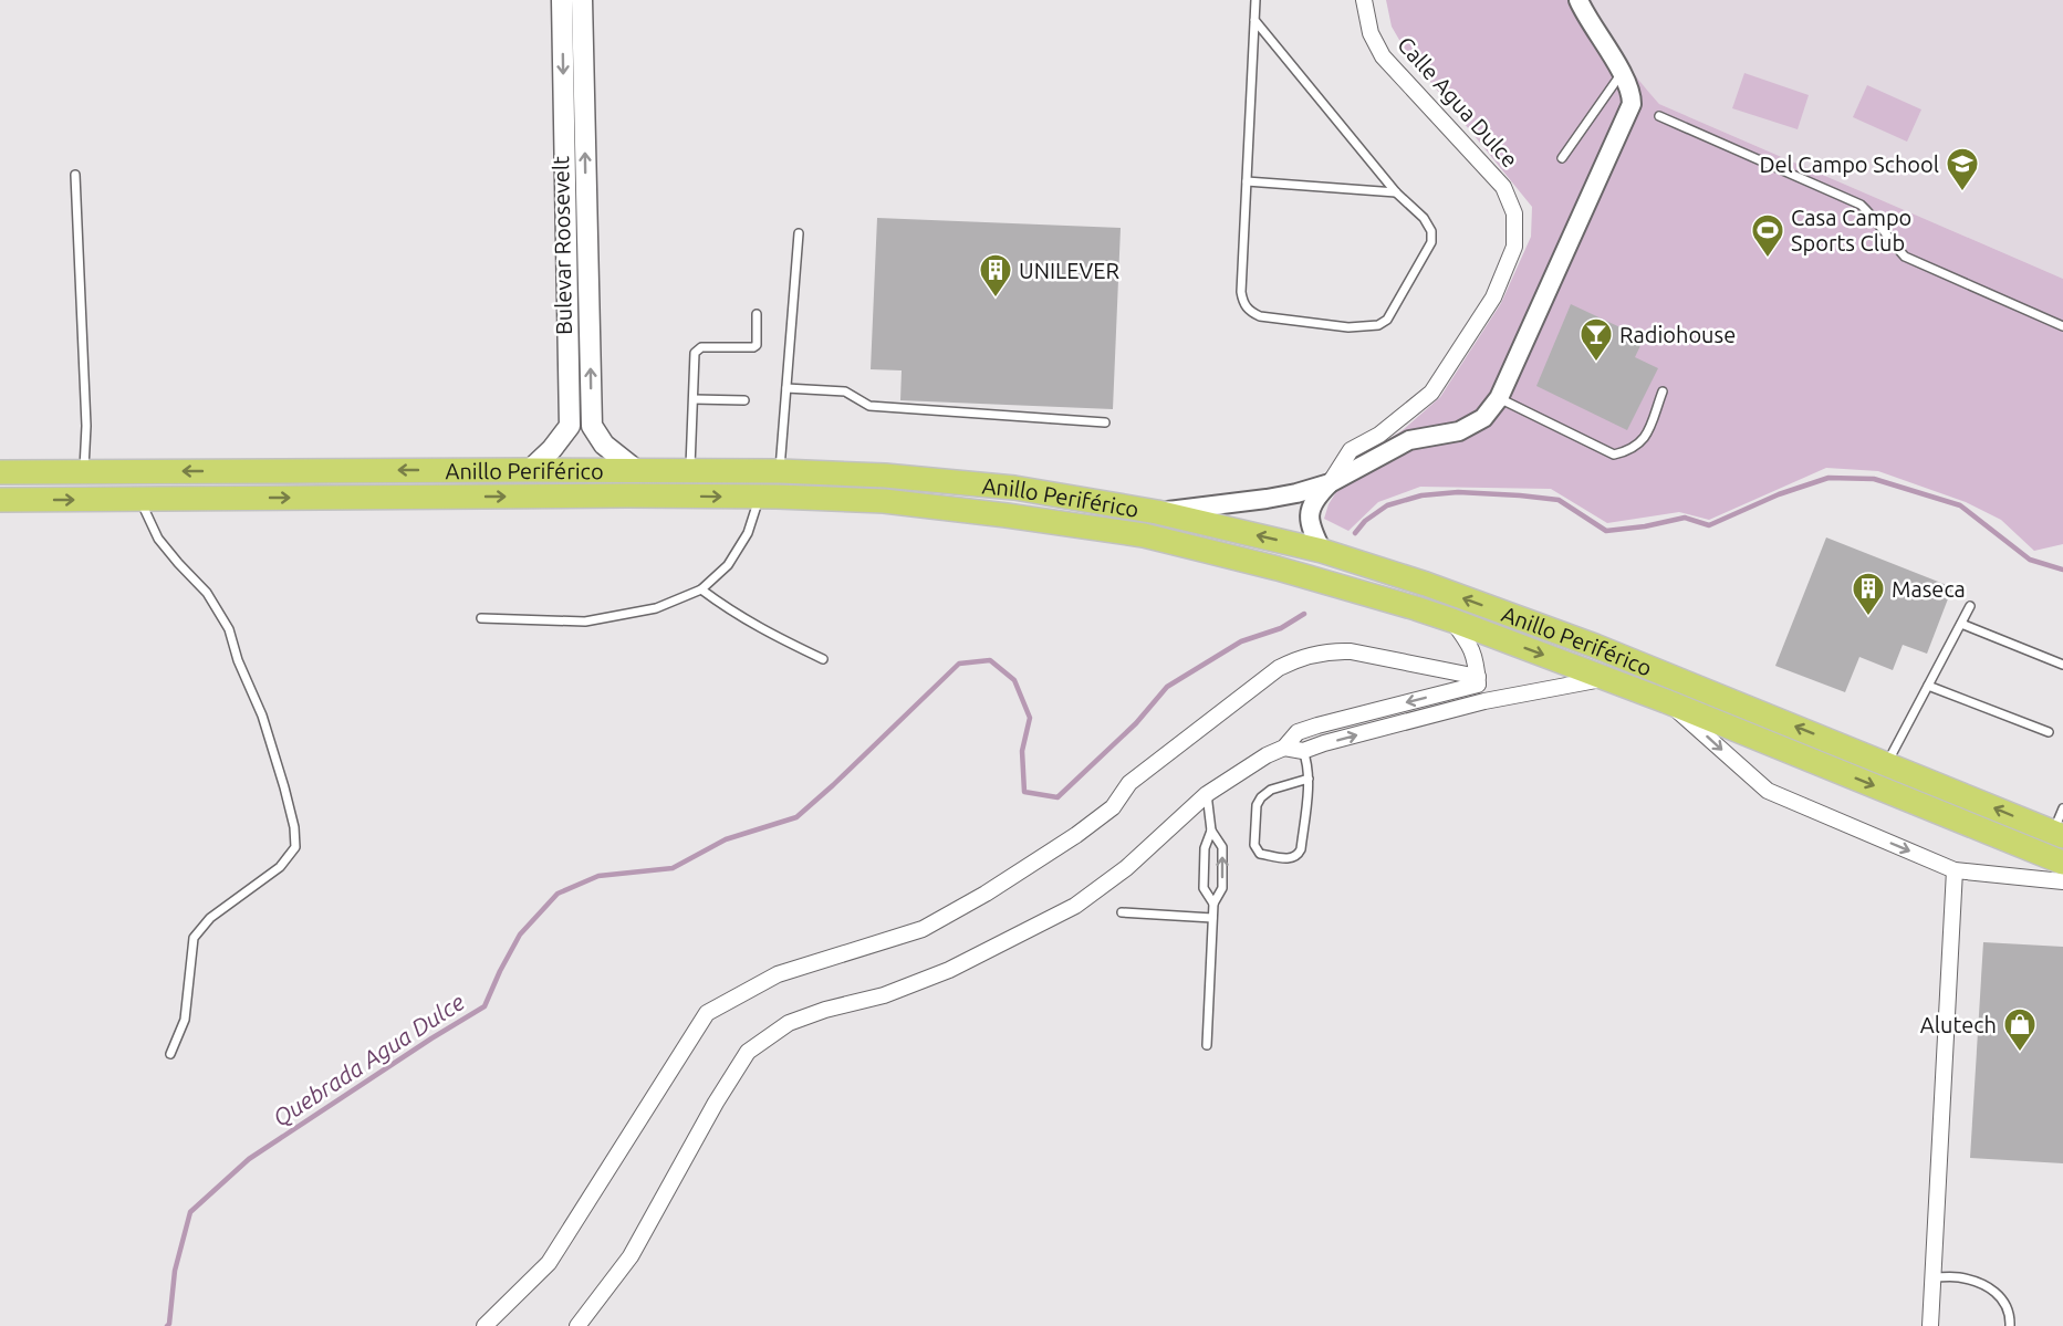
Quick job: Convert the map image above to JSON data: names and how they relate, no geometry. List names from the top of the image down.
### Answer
{
  "streets": {
    "highway": ["Anillo Periférico"],
    "main road": ["Bulevar Roosevelt"],
    "street": ["Calle Agua Dulce"]
  },
  "crossings": [
    ["Calle Agua Dulce", "Anillo Periférico"]
  ],
  "water": ["Quebrada Agua Dulce"],
  "places": {
    "school or university": ["Del Campo School"],
    "sports": ["Casa Campo Sports Club"],
    "building": ["UNILEVER", "Maseca"],
    "bar": ["Radiohouse"],
    "shop": ["Alutech"]
  }
}
